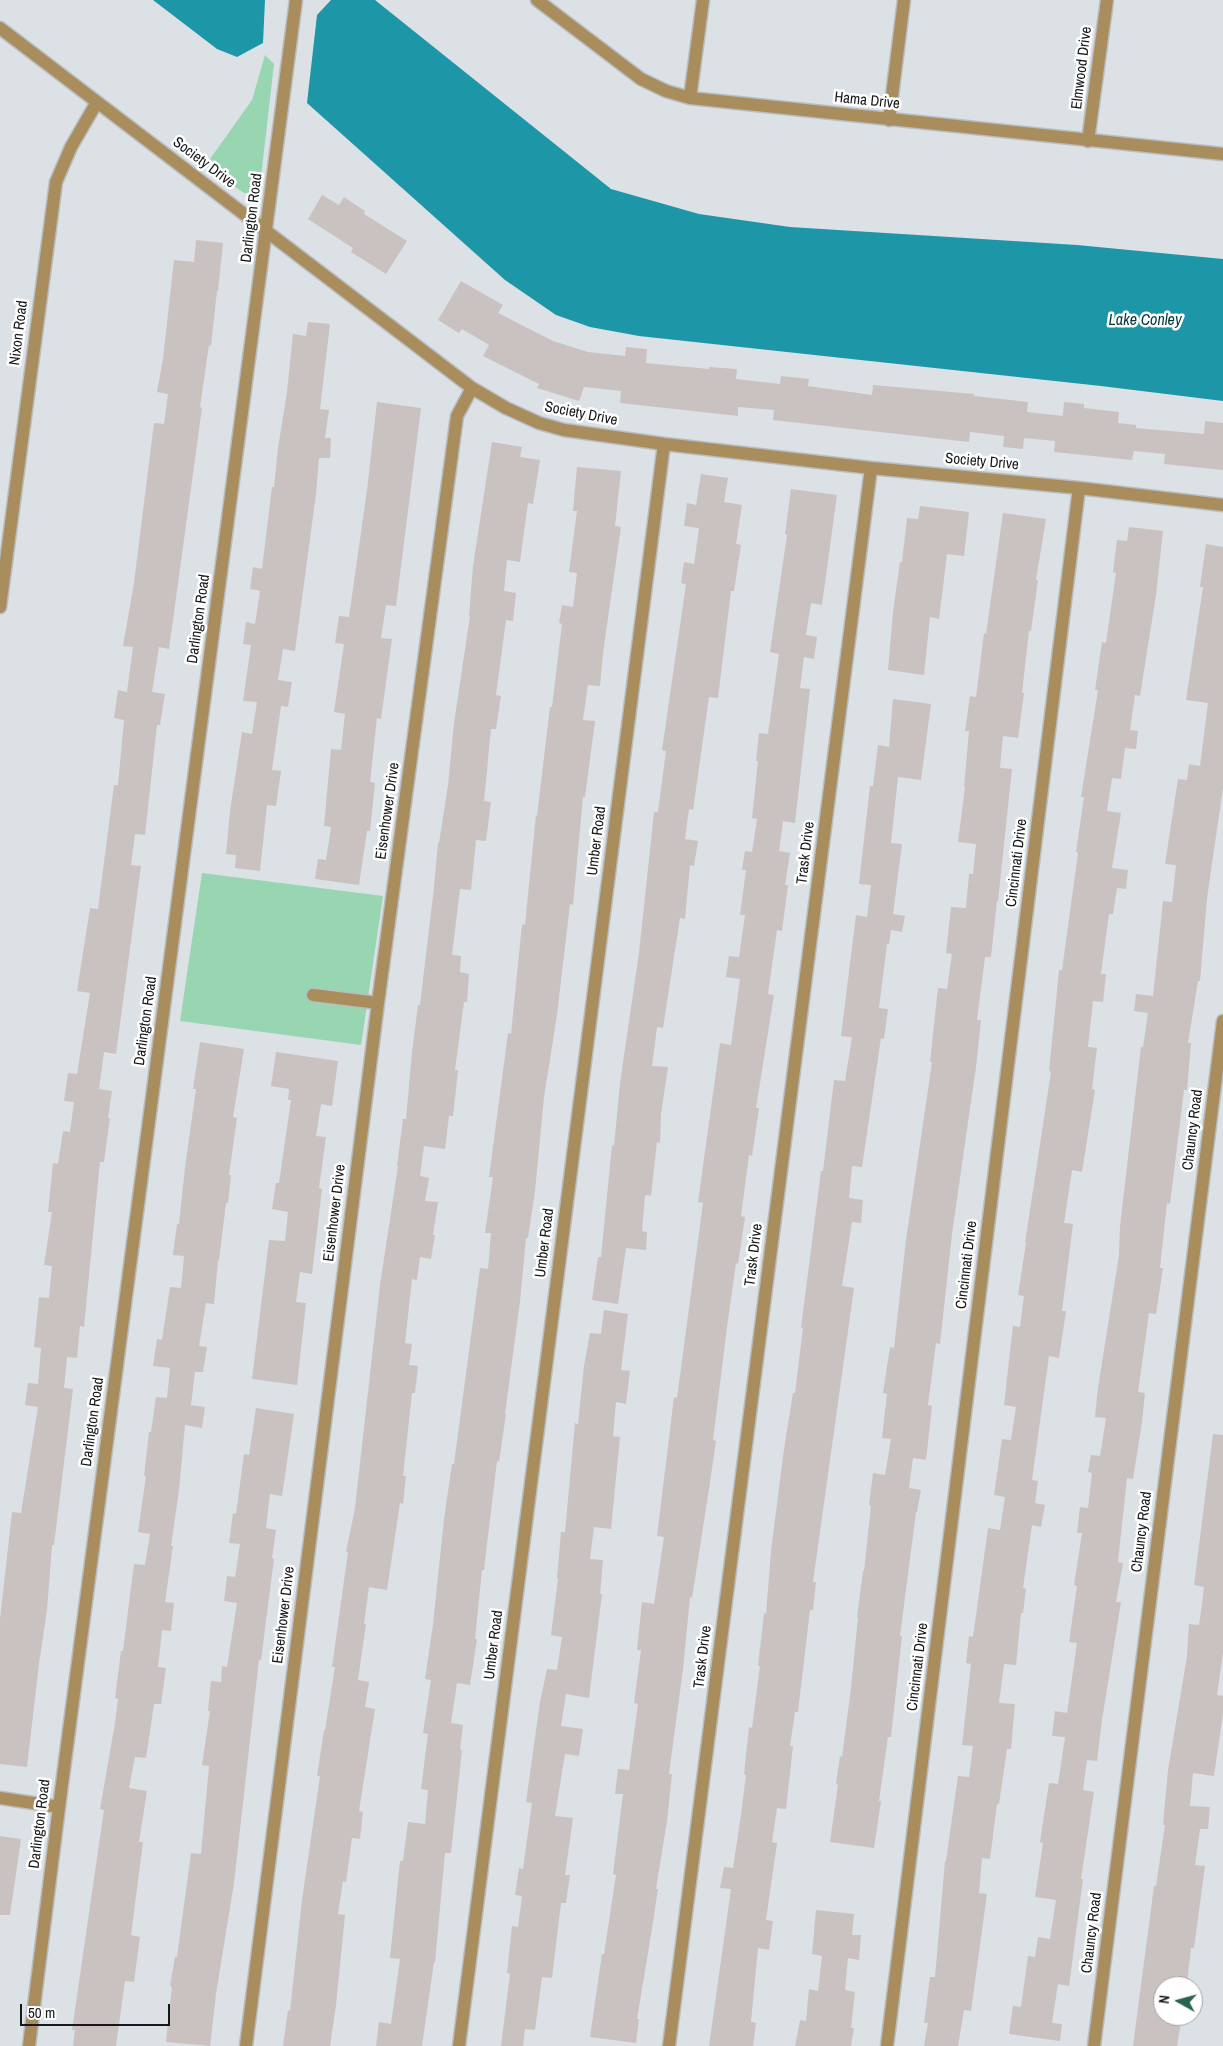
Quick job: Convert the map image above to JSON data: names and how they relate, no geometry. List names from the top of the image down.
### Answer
{
  "streets": {
    "street": [
      "Elmwood Drive",
      "Hama Drive",
      "Society Drive",
      "Darlington Road",
      "Nixon Road",
      "Eisenhower Drive",
      "Umber Road",
      "Trask Drive",
      "Cincinnati Drive",
      "Chauncy Road"
    ]
  },
  "crossings": [
    ["Elmwood Drive", "Hama Drive"],
    ["Society Drive", "Darlington Road"],
    ["Society Drive", "Nixon Road"],
    ["Society Drive", "Eisenhower Drive"],
    ["Society Drive", "Umber Road"],
    ["Society Drive", "Trask Drive"],
    ["Society Drive", "Cincinnati Drive"]
  ],
  "water": ["Lake Conley"],
  "scale_bar": "50 m",
  "north": "left"
}
